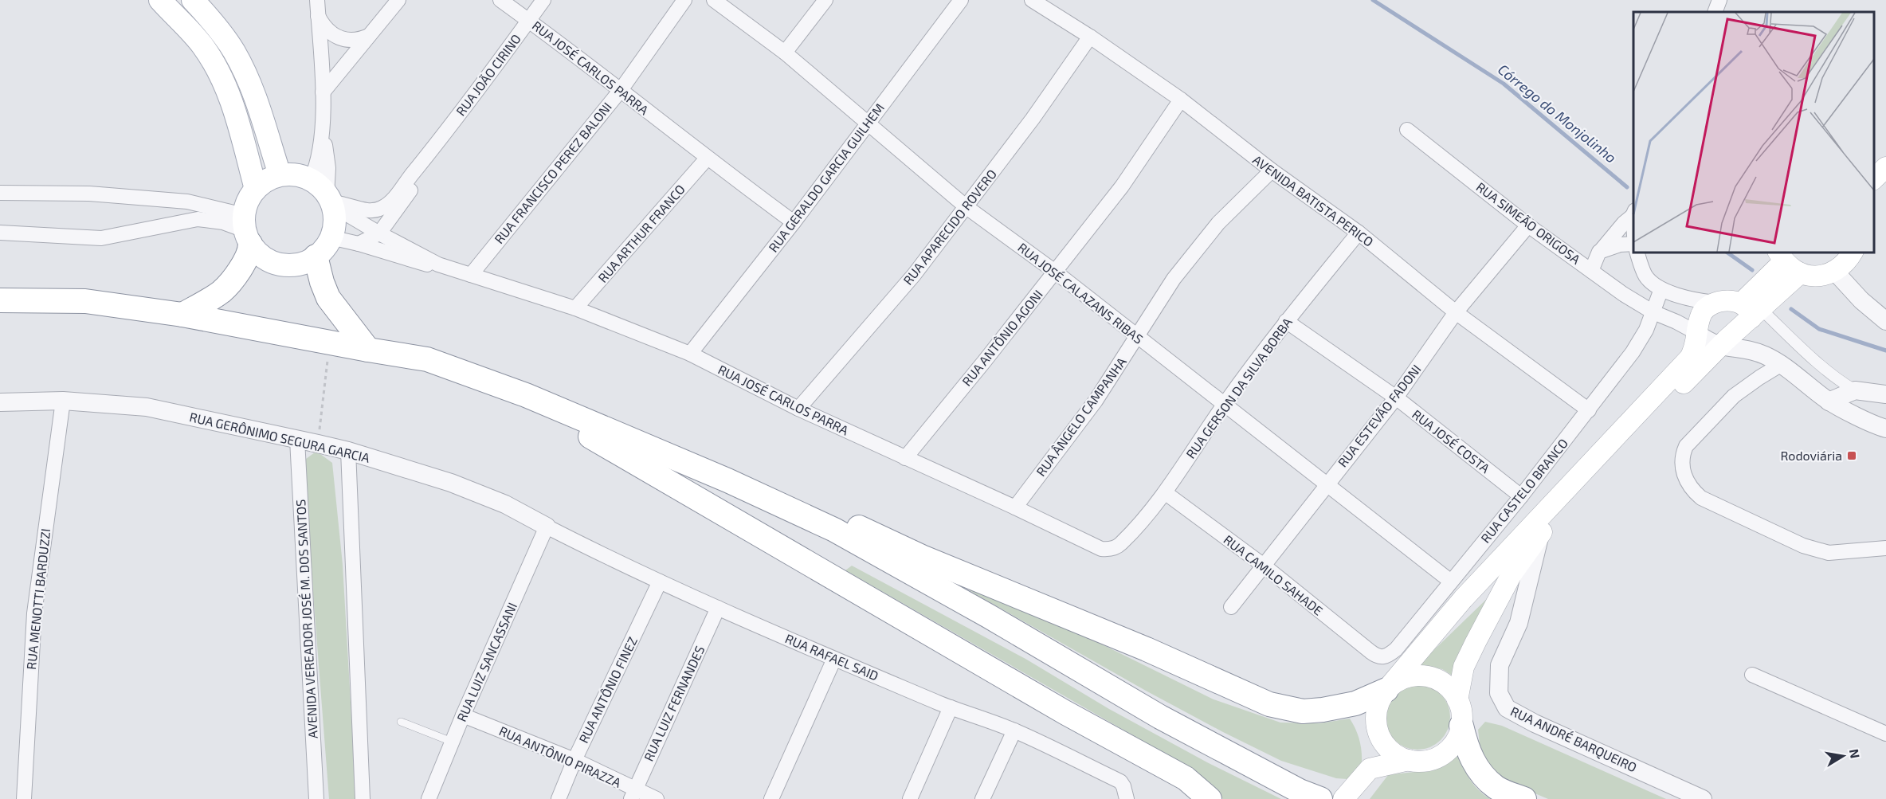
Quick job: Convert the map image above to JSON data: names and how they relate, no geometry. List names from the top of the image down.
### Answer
{
  "streets": {
    "street": [
      "RUA JOSÉ CARLOS PARRA",
      "RUA JOÃO CIRINO",
      "RUA FRANCISCO PEREZ BALONI",
      "RUA GERALDO GARCIA GUILHEM",
      "AVENIDA BATISTA PERICO",
      "RUA SIMEÃO ORIGOSA",
      "RUA APARECIDO ROVERO",
      "RUA ARTHUR FRANCO",
      "RUA JOSÉ CALAZANS RIBAS",
      "RUA ANTÔNIO AGONI",
      "RUA GERSON DA SILVA BORBA",
      "RUA ESTEVÃO FADONI",
      "RUA ÂNGELO CAMPANHA",
      "RUA GERÔNIMO SEGURA GARCIA",
      "RUA JOSÉ COSTA",
      "RUA CASTELO BRANCO",
      "RUA CAMILO SAHADE",
      "RUA MENOTTI BARDUZZI",
      "AVENIDA VEREADOR JOSÉ M. DOS SANTOS",
      "RUA RAFAEL SAID",
      "RUA LUIZ SANCASSANI",
      "RUA ANTÔNIO FINEZ",
      "RUA LUIZ FERNANDES",
      "RUA ANDRÉ BARQUEIRO",
      "RUA ANTÔNIO PIRAZZA"
    ]
  },
  "crossings": [
    ["RUA JOSÉ CARLOS PARRA", "RUA JOÃO CIRINO"],
    ["RUA JOSÉ CARLOS PARRA", "RUA FRANCISCO PEREZ BALONI"],
    ["RUA JOSÉ CARLOS PARRA", "RUA GERALDO GARCIA GUILHEM"],
    ["RUA JOSÉ CARLOS PARRA", "RUA APARECIDO ROVERO"],
    ["RUA JOSÉ CARLOS PARRA", "RUA ARTHUR FRANCO"],
    ["RUA JOSÉ CARLOS PARRA", "RUA ANTÔNIO AGONI"],
    ["RUA JOSÉ CARLOS PARRA", "RUA GERSON DA SILVA BORBA"],
    ["RUA JOSÉ CARLOS PARRA", "RUA ÂNGELO CAMPANHA"],
    ["RUA GERALDO GARCIA GUILHEM", "RUA JOSÉ CALAZANS RIBAS"],
    ["AVENIDA BATISTA PERICO", "RUA APARECIDO ROVERO"],
    ["AVENIDA BATISTA PERICO", "RUA ANTÔNIO AGONI"],
    ["AVENIDA BATISTA PERICO", "RUA GERSON DA SILVA BORBA"],
    ["AVENIDA BATISTA PERICO", "RUA ESTEVÃO FADONI"],
    ["AVENIDA BATISTA PERICO", "RUA ÂNGELO CAMPANHA"],
    ["AVENIDA BATISTA PERICO", "RUA CASTELO BRANCO"],
    ["RUA SIMEÃO ORIGOSA", "RUA ESTEVÃO FADONI"],
    ["RUA SIMEÃO ORIGOSA", "RUA CASTELO BRANCO"],
    ["RUA APARECIDO ROVERO", "RUA JOSÉ CALAZANS RIBAS"],
    ["RUA JOSÉ CALAZANS RIBAS", "RUA ANTÔNIO AGONI"],
    ["RUA JOSÉ CALAZANS RIBAS", "RUA GERSON DA SILVA BORBA"],
    ["RUA JOSÉ CALAZANS RIBAS", "RUA ESTEVÃO FADONI"],
    ["RUA JOSÉ CALAZANS RIBAS", "RUA ÂNGELO CAMPANHA"],
    ["RUA JOSÉ CALAZANS RIBAS", "RUA CASTELO BRANCO"],
    ["RUA GERSON DA SILVA BORBA", "RUA JOSÉ COSTA"],
    ["RUA GERSON DA SILVA BORBA", "RUA CAMILO SAHADE"],
    ["RUA ESTEVÃO FADONI", "RUA JOSÉ COSTA"],
    ["RUA ESTEVÃO FADONI", "RUA CAMILO SAHADE"],
    ["RUA GERÔNIMO SEGURA GARCIA", "RUA MENOTTI BARDUZZI"],
    ["RUA GERÔNIMO SEGURA GARCIA", "AVENIDA VEREADOR JOSÉ M. DOS SANTOS"],
    ["RUA GERÔNIMO SEGURA GARCIA", "RUA RAFAEL SAID"],
    ["RUA GERÔNIMO SEGURA GARCIA", "RUA LUIZ SANCASSANI"],
    ["RUA JOSÉ COSTA", "RUA CASTELO BRANCO"],
    ["RUA CASTELO BRANCO", "RUA CAMILO SAHADE"],
    ["RUA RAFAEL SAID", "RUA LUIZ SANCASSANI"],
    ["RUA RAFAEL SAID", "RUA ANTÔNIO FINEZ"],
    ["RUA RAFAEL SAID", "RUA LUIZ FERNANDES"],
    ["RUA LUIZ SANCASSANI", "RUA ANTÔNIO PIRAZZA"],
    ["RUA ANTÔNIO FINEZ", "RUA ANTÔNIO PIRAZZA"],
    ["RUA LUIZ FERNANDES", "RUA ANTÔNIO PIRAZZA"]
  ],
  "water": ["Córrego do Monjolinho"],
  "places": {
    "transit": ["Rodoviária"]
  },
  "north": "right"
}
